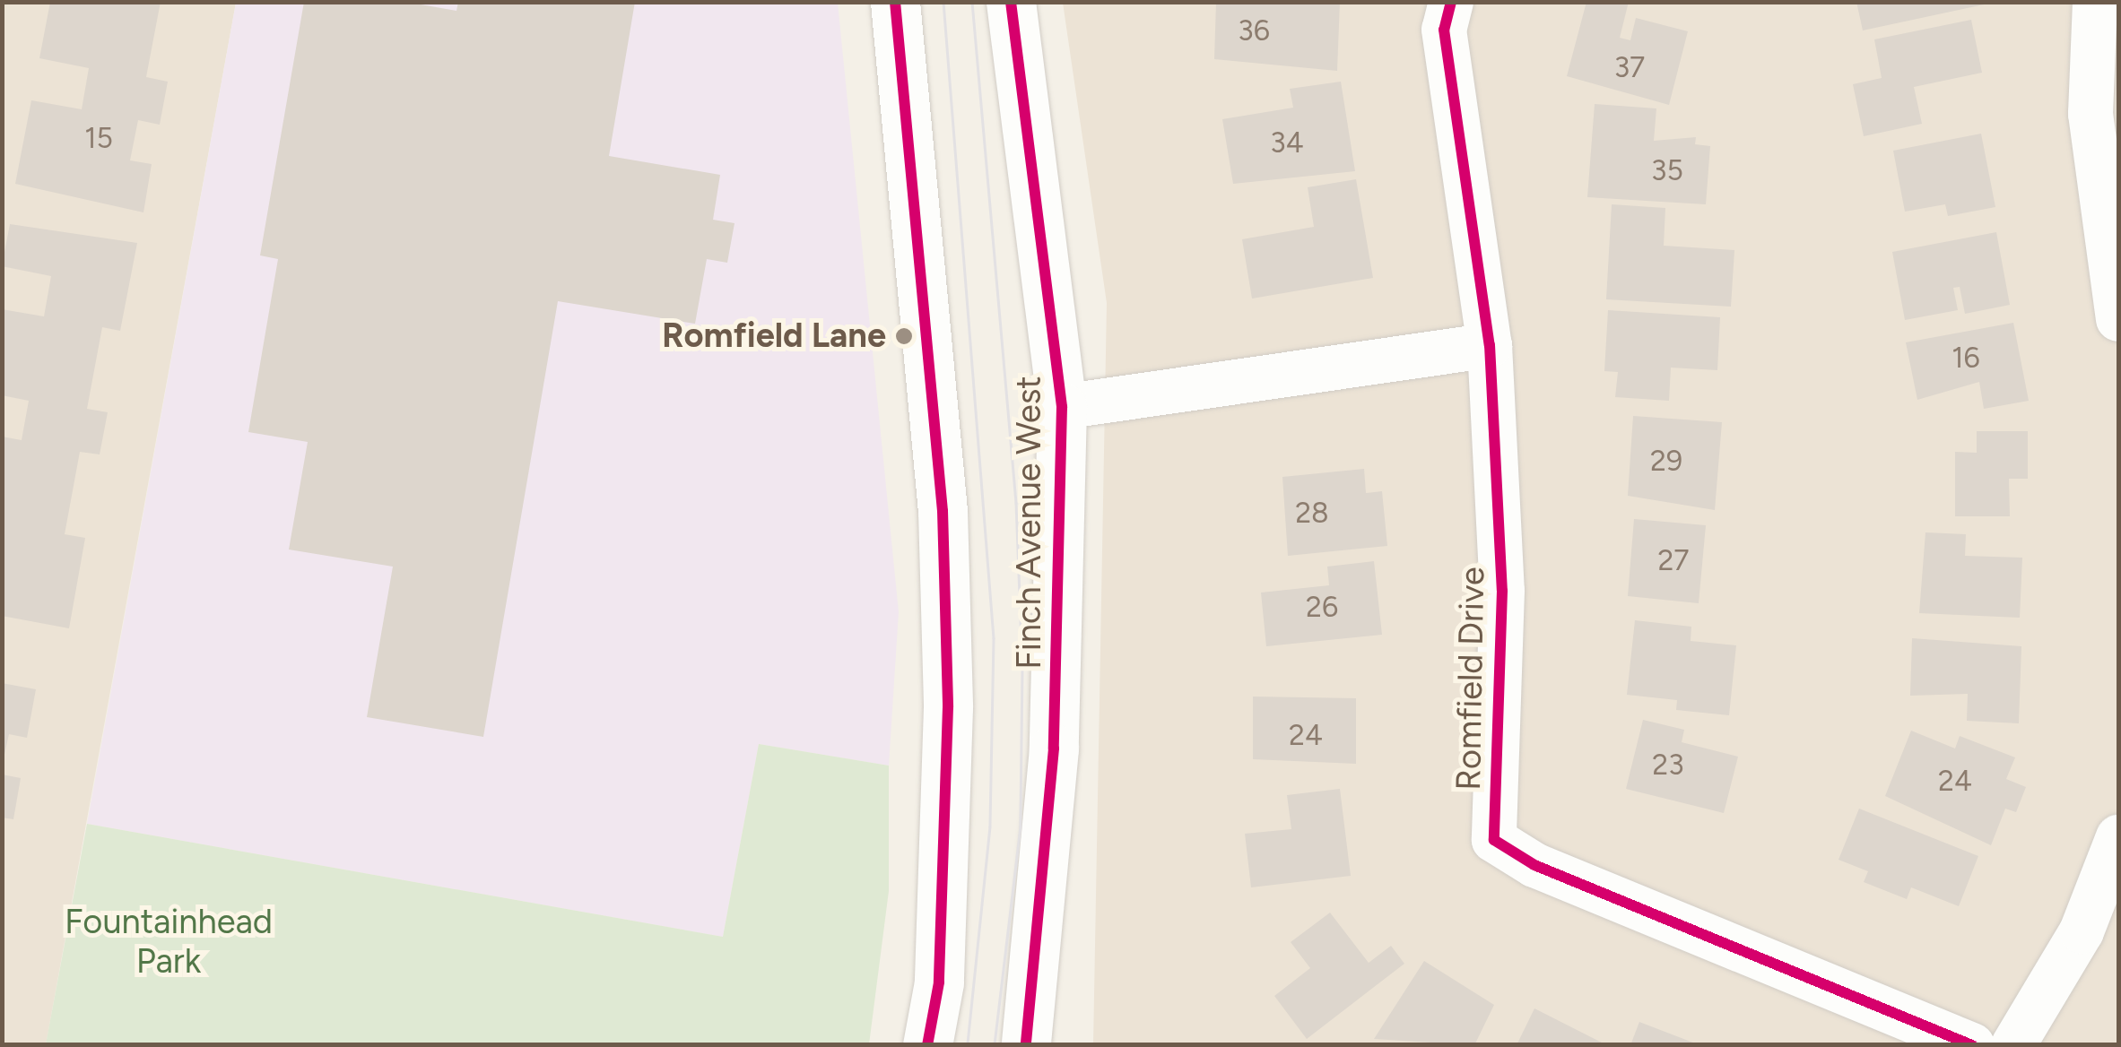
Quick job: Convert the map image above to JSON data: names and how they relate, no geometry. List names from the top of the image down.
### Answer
{
  "streets": {
    "main road": ["Finch Avenue West"],
    "street": ["Romfield Drive"]
  },
  "parks": ["Fountainhead Park"],
  "places": ["Romfield Lane"],
  "house_numbers": [
    "36",
    "37",
    "15",
    "34",
    "35",
    "16",
    "29",
    "28",
    "27",
    "26",
    "24",
    "23",
    "24"
  ]
}
